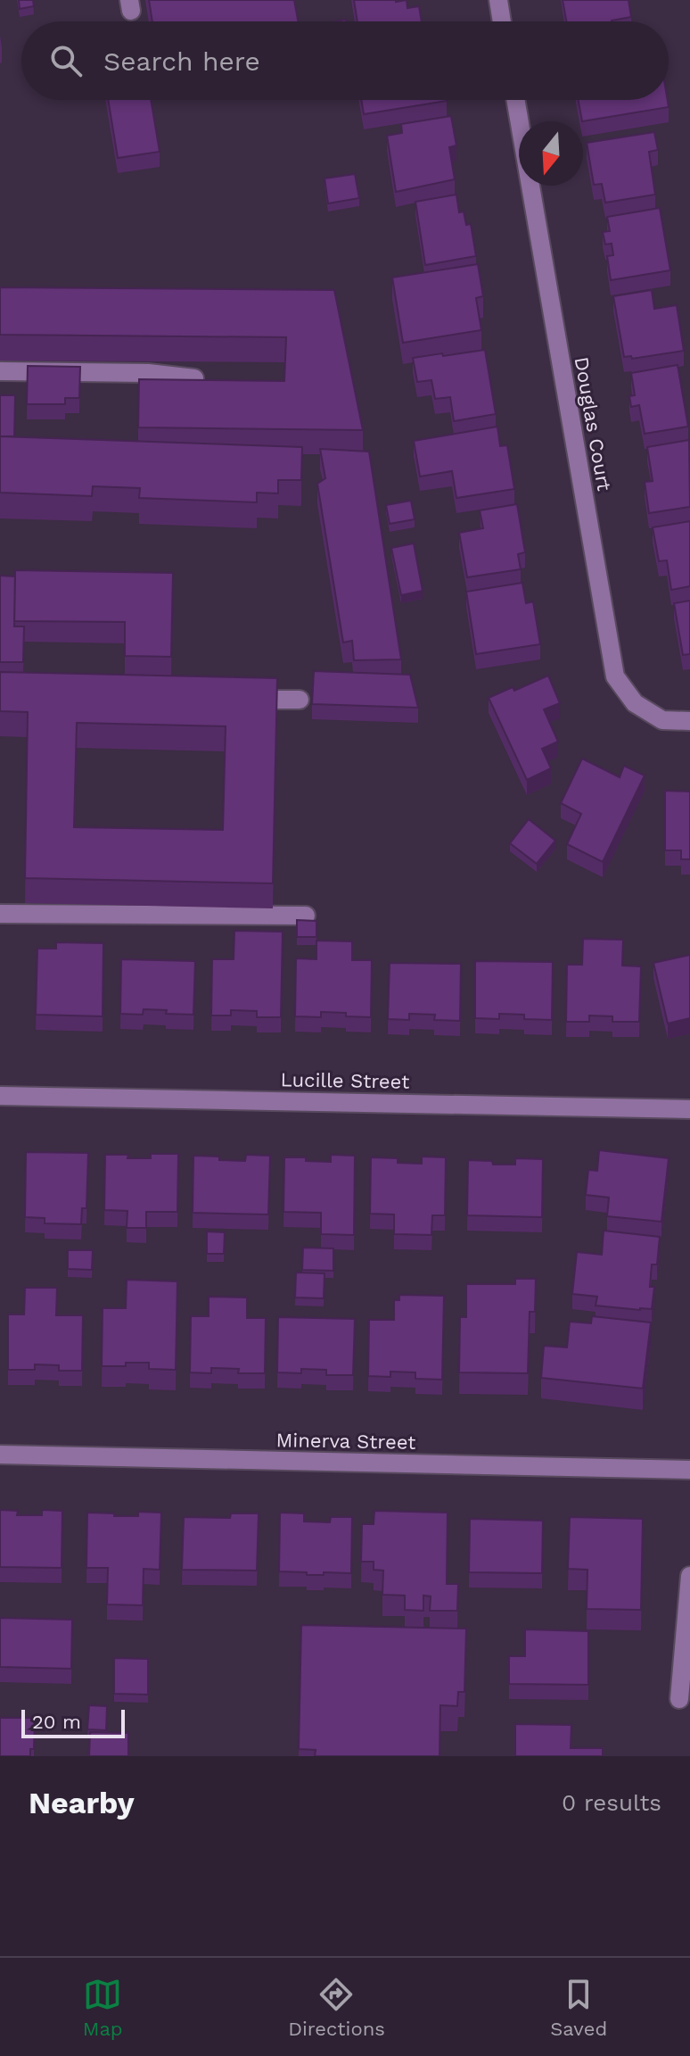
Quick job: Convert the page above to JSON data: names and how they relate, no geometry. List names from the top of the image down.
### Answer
{
  "streets": {
    "street": ["Douglas Court", "Lucille Street", "Minerva Street"]
  },
  "scale_bar": "20 m",
  "north": "bottom",
  "page": {
    "search": "Search here",
    "scale": "20 m",
    "heading": ["Nearby", "0 results"],
    "nav": ["Map", "Directions", "Saved"]
  }
}
